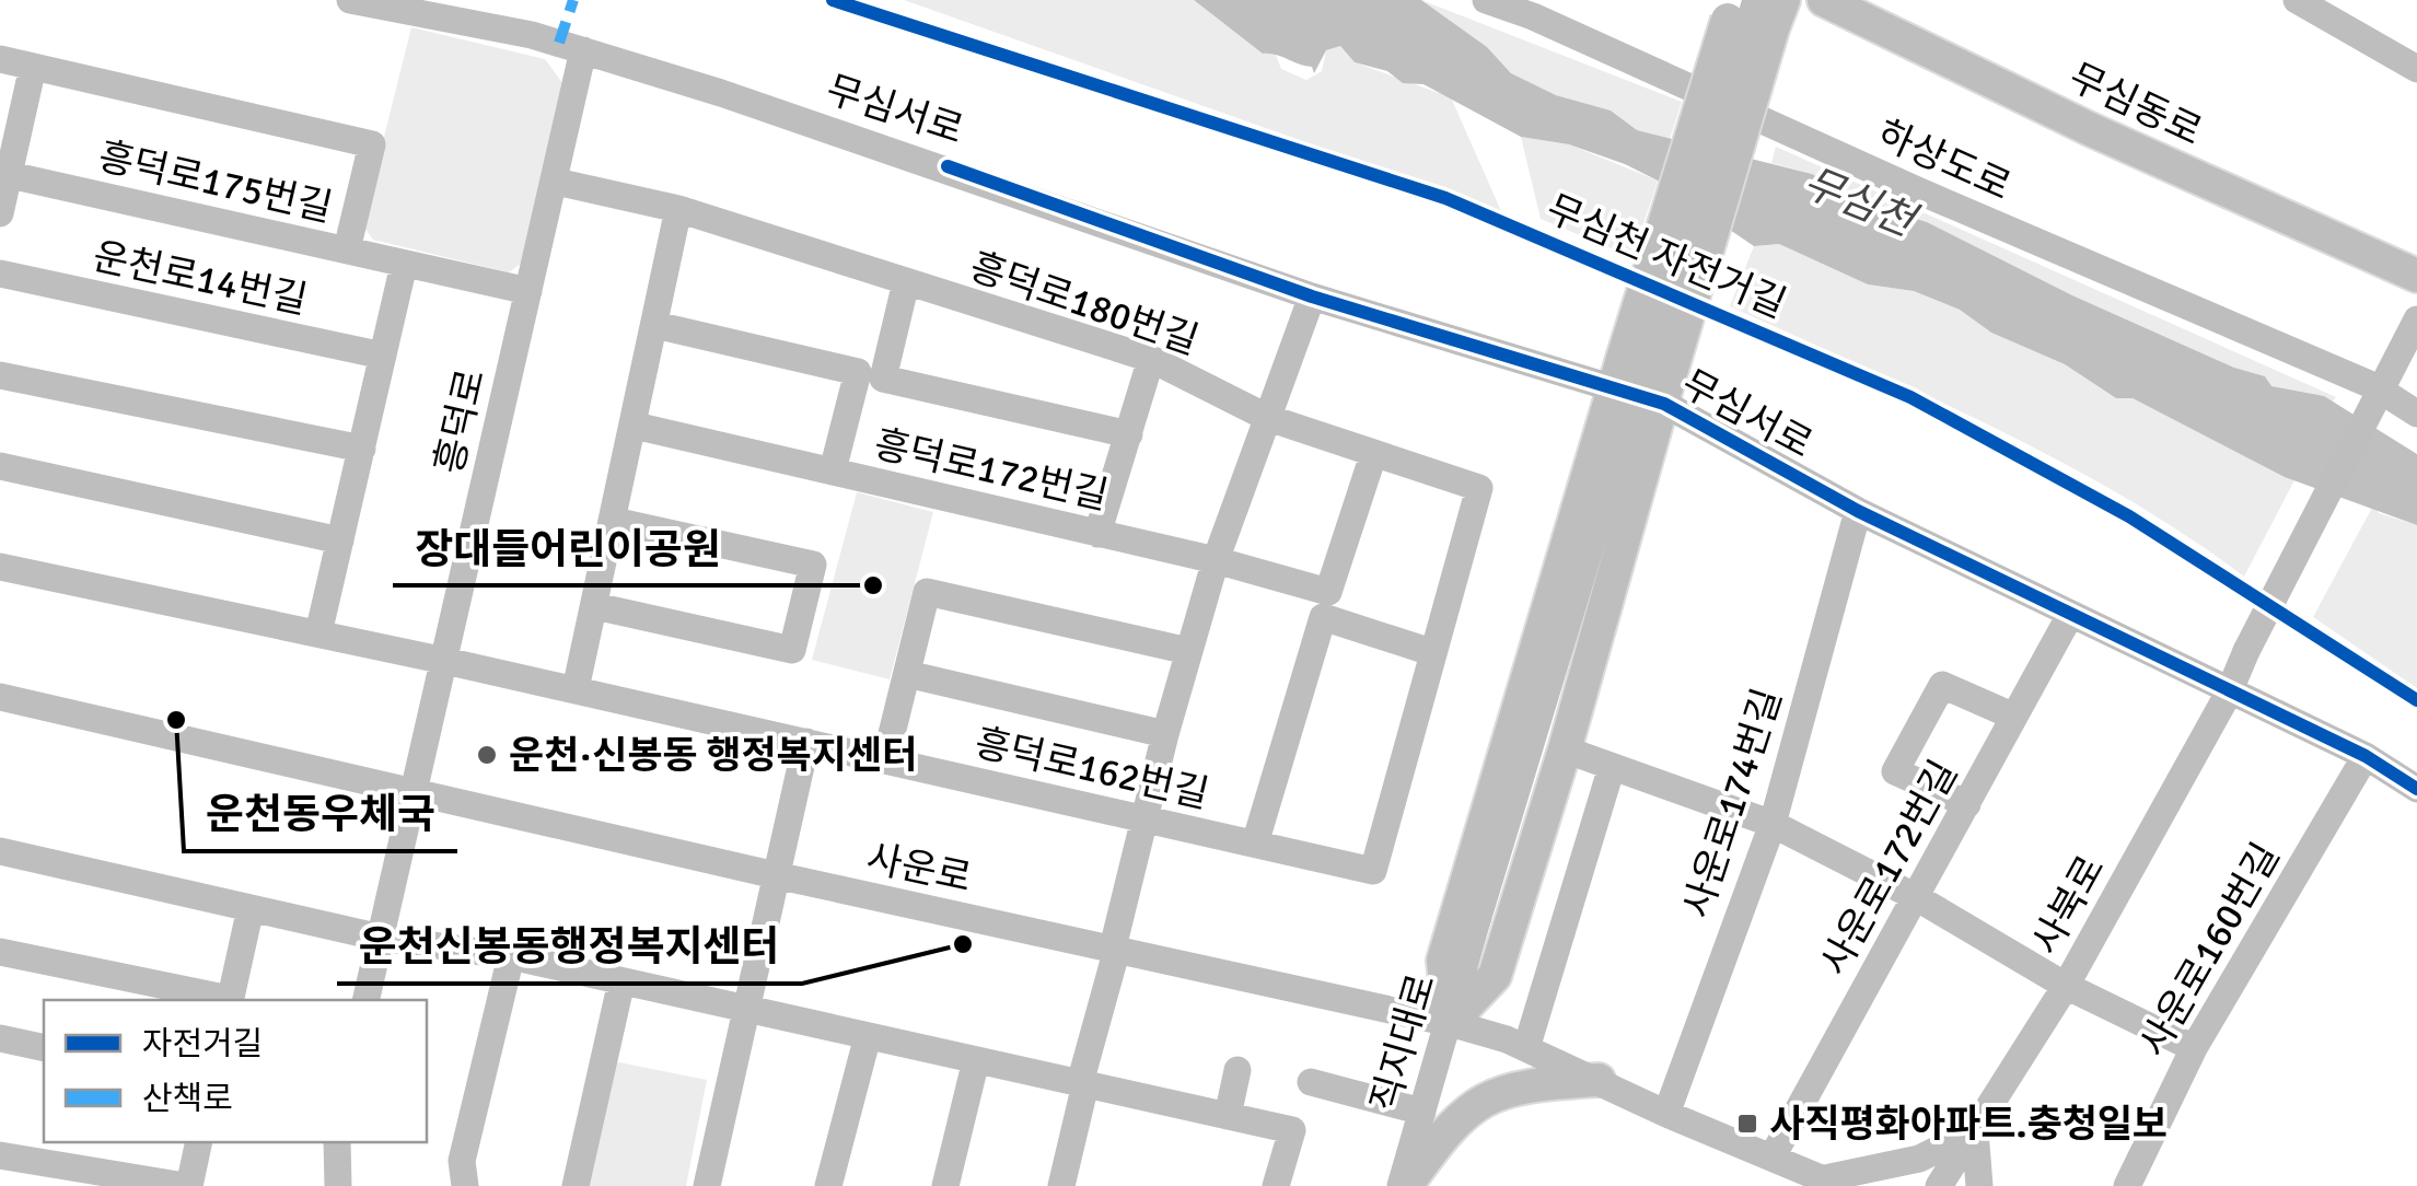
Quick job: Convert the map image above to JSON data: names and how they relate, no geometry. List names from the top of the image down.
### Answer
{
  "streets": {
    "main road": ["무심동로"],
    "street": [
      "무심서로",
      "하상도로",
      "흥덕로175번길",
      "운천로14번길",
      "흥덕로180번길",
      "흥덕로",
      "흥덕로172번길",
      "흥덕로162번길",
      "사운로174번길",
      "사운로",
      "사운로172번길",
      "사북로",
      "사운로160번길",
      "직지대로"
    ],
    "cycle path": ["무심천 자전거길"]
  },
  "crossings": [
    ["무심서로", "흥덕로"],
    ["무심서로", "사운로174번길"],
    ["무심서로", "사운로172번길"],
    ["무심서로", "사북로"],
    ["무심서로", "사운로160번길"],
    ["흥덕로175번길", "흥덕로"],
    ["흥덕로180번길", "흥덕로"],
    ["흥덕로180번길", "흥덕로172번길"],
    ["흥덕로180번길", "흥덕로162번길"],
    ["흥덕로", "흥덕로162번길"],
    ["흥덕로", "사운로"],
    ["사운로174번길", "사운로"],
    ["사운로", "사운로172번길"],
    ["사운로", "직지대로"]
  ],
  "water": ["무심천"],
  "places": {
    "other": [
      "장대들어린이공원",
      "운천동우체국",
      "운천·신봉동 행정복지센터",
      "운천신봉동행정복지센터"
    ],
    "transit": ["사직평화아파트.충청일보"]
  },
  "legend": ["자전거길", "산책로"]
}
